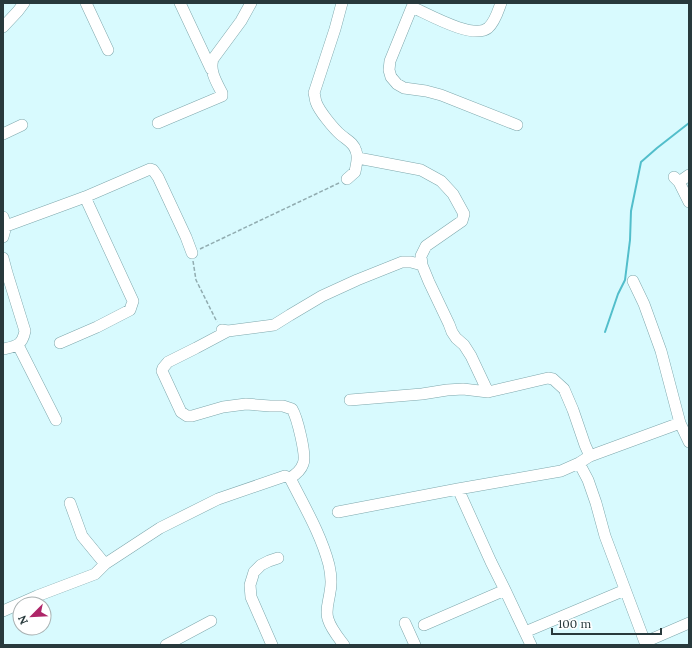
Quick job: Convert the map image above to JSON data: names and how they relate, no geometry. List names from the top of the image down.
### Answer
{
  "scale_bar": "100 m",
  "north": "bottom left"
}
